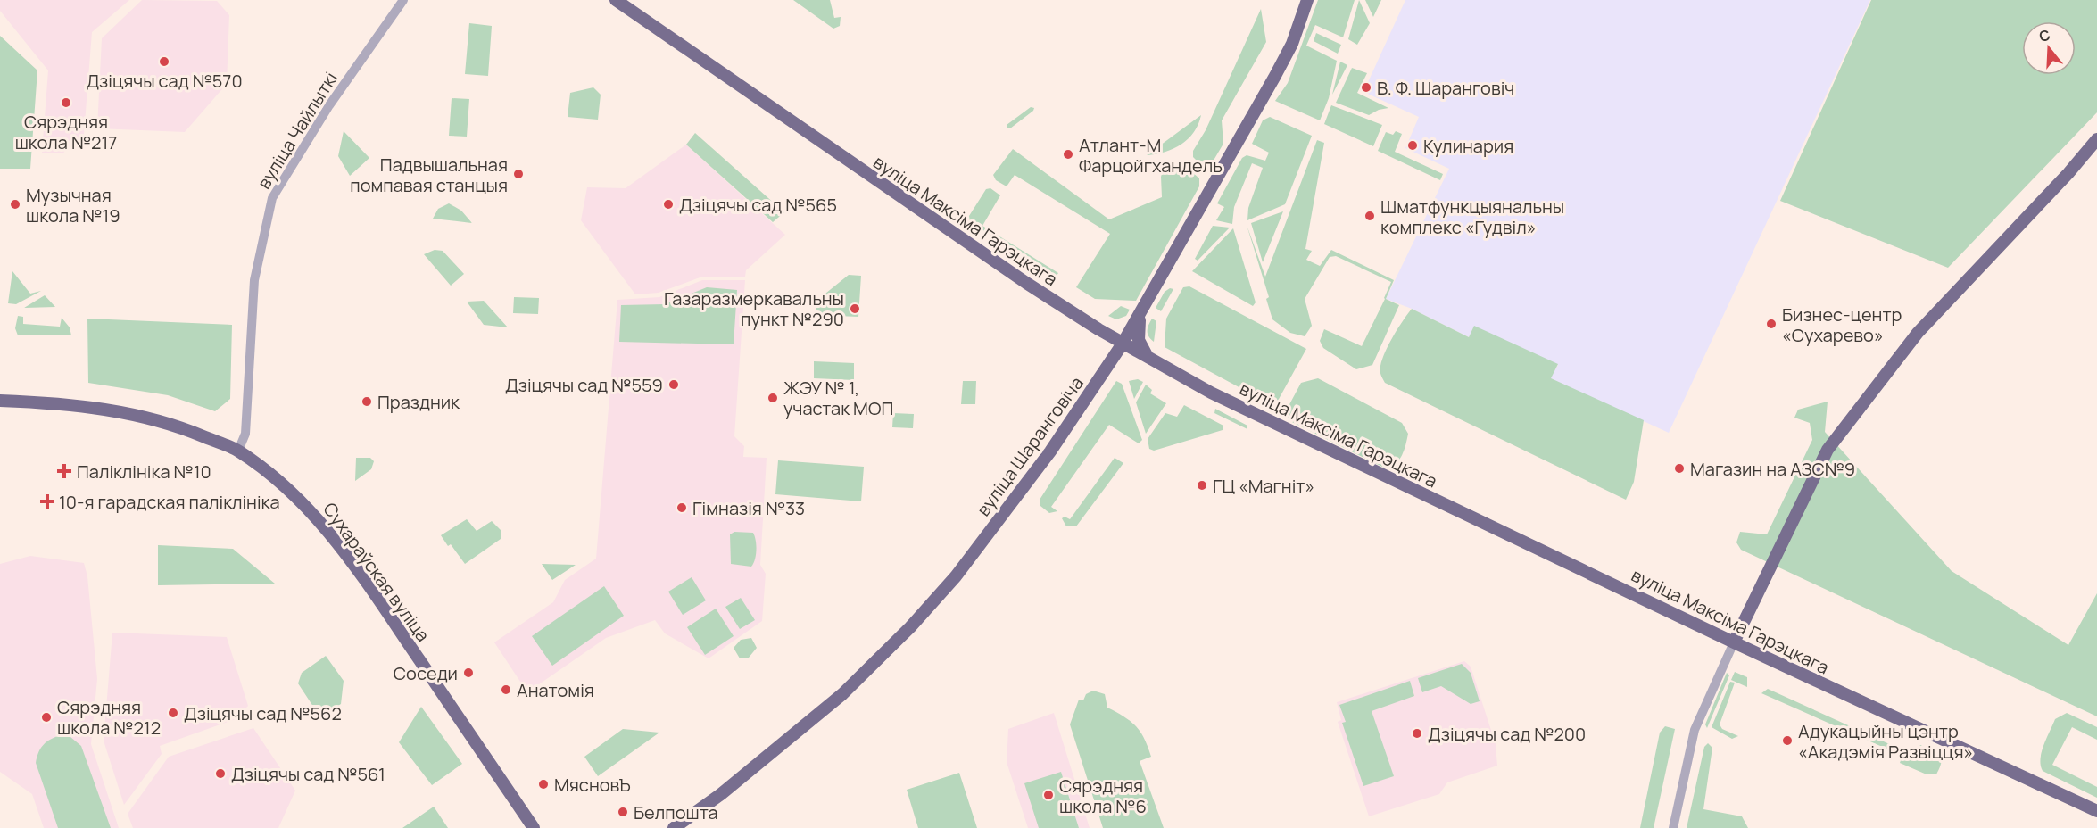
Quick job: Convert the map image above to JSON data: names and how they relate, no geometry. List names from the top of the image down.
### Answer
{
  "streets": {
    "main road": ["вуліца Максіма Гарэцкага", "вуліца Шаранговіча", "Сухараўская вуліца"],
    "street": ["вуліца Чайлыткі"]
  },
  "crossings": [
    ["вуліца Чайлыткі", "Сухараўская вуліца"],
    ["вуліца Максіма Гарэцкага", "вуліца Шаранговіча"]
  ],
  "places": {
    "other": [
      "Дзіцячы сад №570",
      "В. Ф. Шаранговіч",
      "Сярэдняя школа №217",
      "Кулинария",
      "Атлант-М Фарцойгхандель",
      "Падвышальная помпавая станцыя",
      "Музычная школа №19",
      "Дзіцячы сад №565",
      "Шматфункцыянальны комплекс «Гудвіл»",
      "Газаразмеркавальны пункт №290",
      "Бизнес-центр «Сухарево»",
      "Дзіцячы сад №559",
      "ЖЭУ № 1, участак МОП",
      "Праздник",
      "Магазин на АЗС№9",
      "ГЦ «Магніт»",
      "Гімназія №33",
      "Соседи",
      "Анатомія",
      "Дзіцячы сад №562",
      "Сярэдняя школа №212",
      "Дзіцячы сад №200",
      "Адукацыйны цэнтр «Акадэмія Развіцця»",
      "Дзіцячы сад №561",
      "МясновЪ",
      "Сярэдняя школа №6",
      "Белпошта"
    ],
    "health": ["Паліклініка №10", "10-я гарадская паліклініка"]
  },
  "north": "top"
}
